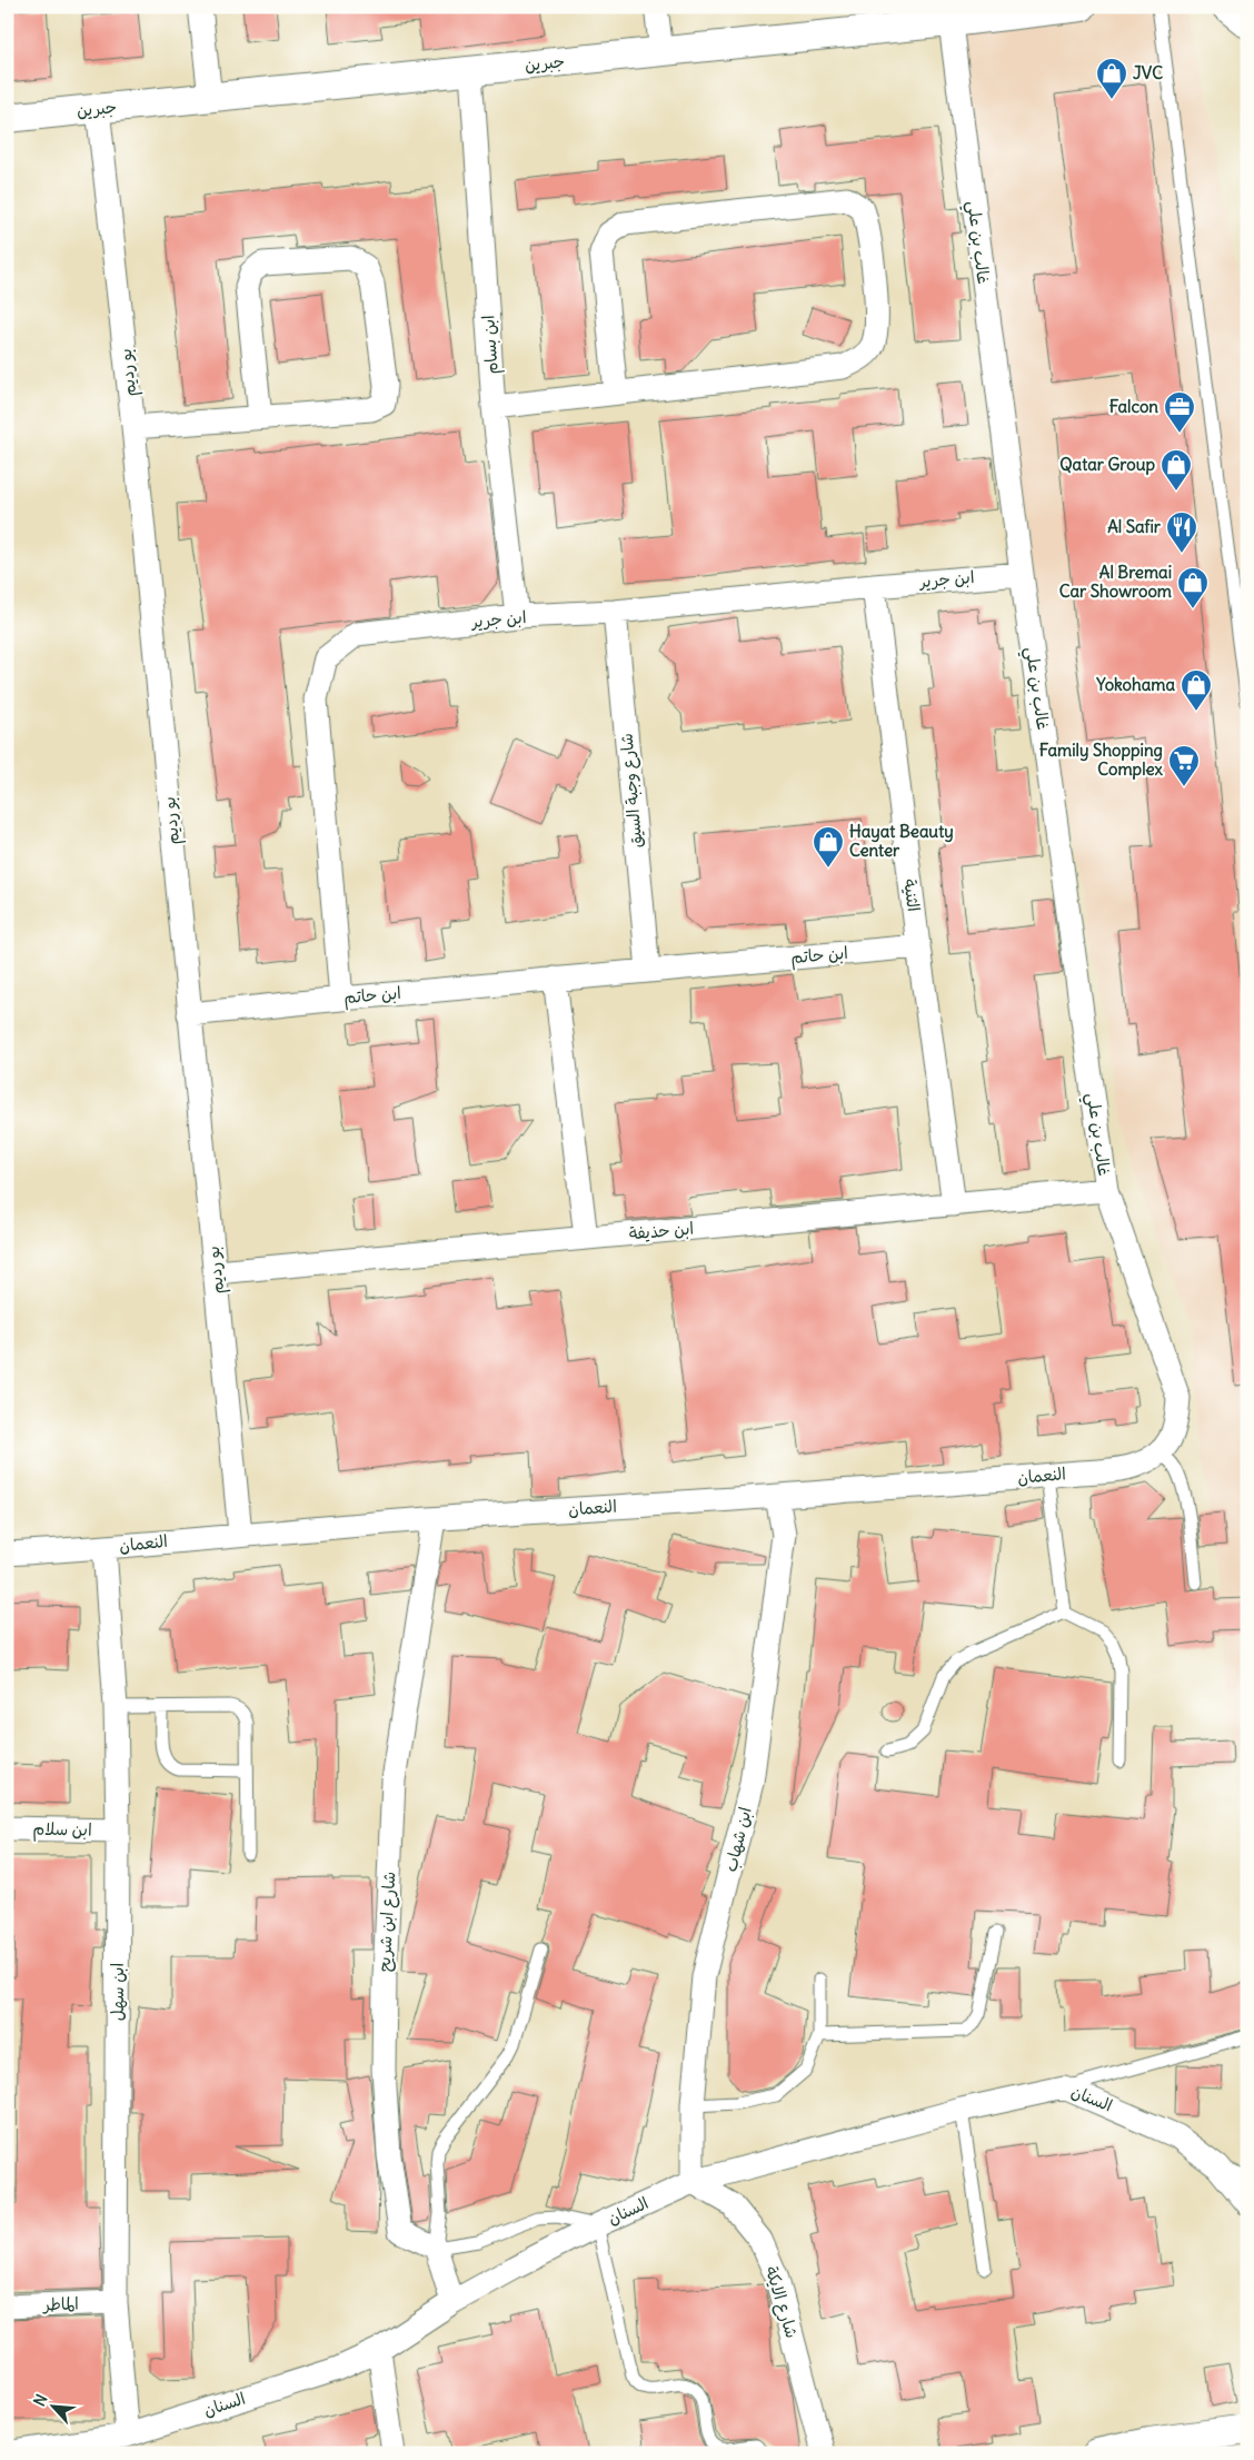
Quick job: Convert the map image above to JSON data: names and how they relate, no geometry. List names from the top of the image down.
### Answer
{
  "streets": {
    "street": [
      "جبرين",
      "غالب بن علي",
      "ابن بسام",
      "بو رديم",
      "ابن جرير",
      "شارع وجبة السيق",
      "الثنية",
      "ابن حاتم",
      "ابن حذيفة",
      "النعمان",
      "ابن سلام",
      "ابن شهاب",
      "شارع ابن شريح",
      "ابن سهل",
      "السنان",
      "شارع الايكة",
      "الماطر"
    ]
  },
  "crossings": [
    ["جبرين", "غالب بن علي"],
    ["جبرين", "ابن بسام"],
    ["جبرين", "بو رديم"],
    ["غالب بن علي", "ابن جرير"],
    ["غالب بن علي", "ابن حذيفة"],
    ["غالب بن علي", "النعمان"],
    ["ابن بسام", "ابن جرير"],
    ["بو رديم", "ابن حاتم"],
    ["بو رديم", "ابن حذيفة"],
    ["بو رديم", "النعمان"],
    ["ابن جرير", "شارع وجبة السيق"],
    ["ابن جرير", "الثنية"],
    ["ابن جرير", "ابن حاتم"],
    ["شارع وجبة السيق", "ابن حاتم"],
    ["الثنية", "ابن حاتم"],
    ["الثنية", "ابن حذيفة"],
    ["النعمان", "ابن شهاب"],
    ["النعمان", "شارع ابن شريح"],
    ["النعمان", "ابن سهل"],
    ["ابن سلام", "ابن سهل"],
    ["ابن شهاب", "السنان"],
    ["ابن شهاب", "شارع الايكة"],
    ["ابن سهل", "السنان"],
    ["ابن سهل", "الماطر"],
    ["السنان", "شارع الايكة"]
  ],
  "places": {
    "shop": [
      "JVC",
      "Qatar Group",
      "Al Bremai Car Showroom",
      "Yokohama",
      "Hayat Beauty Center"
    ],
    "office": ["Falcon"],
    "restaurant": ["Al Safir"],
    "supermarket": ["Family Shopping Complex"]
  },
  "north": "top left"
}
